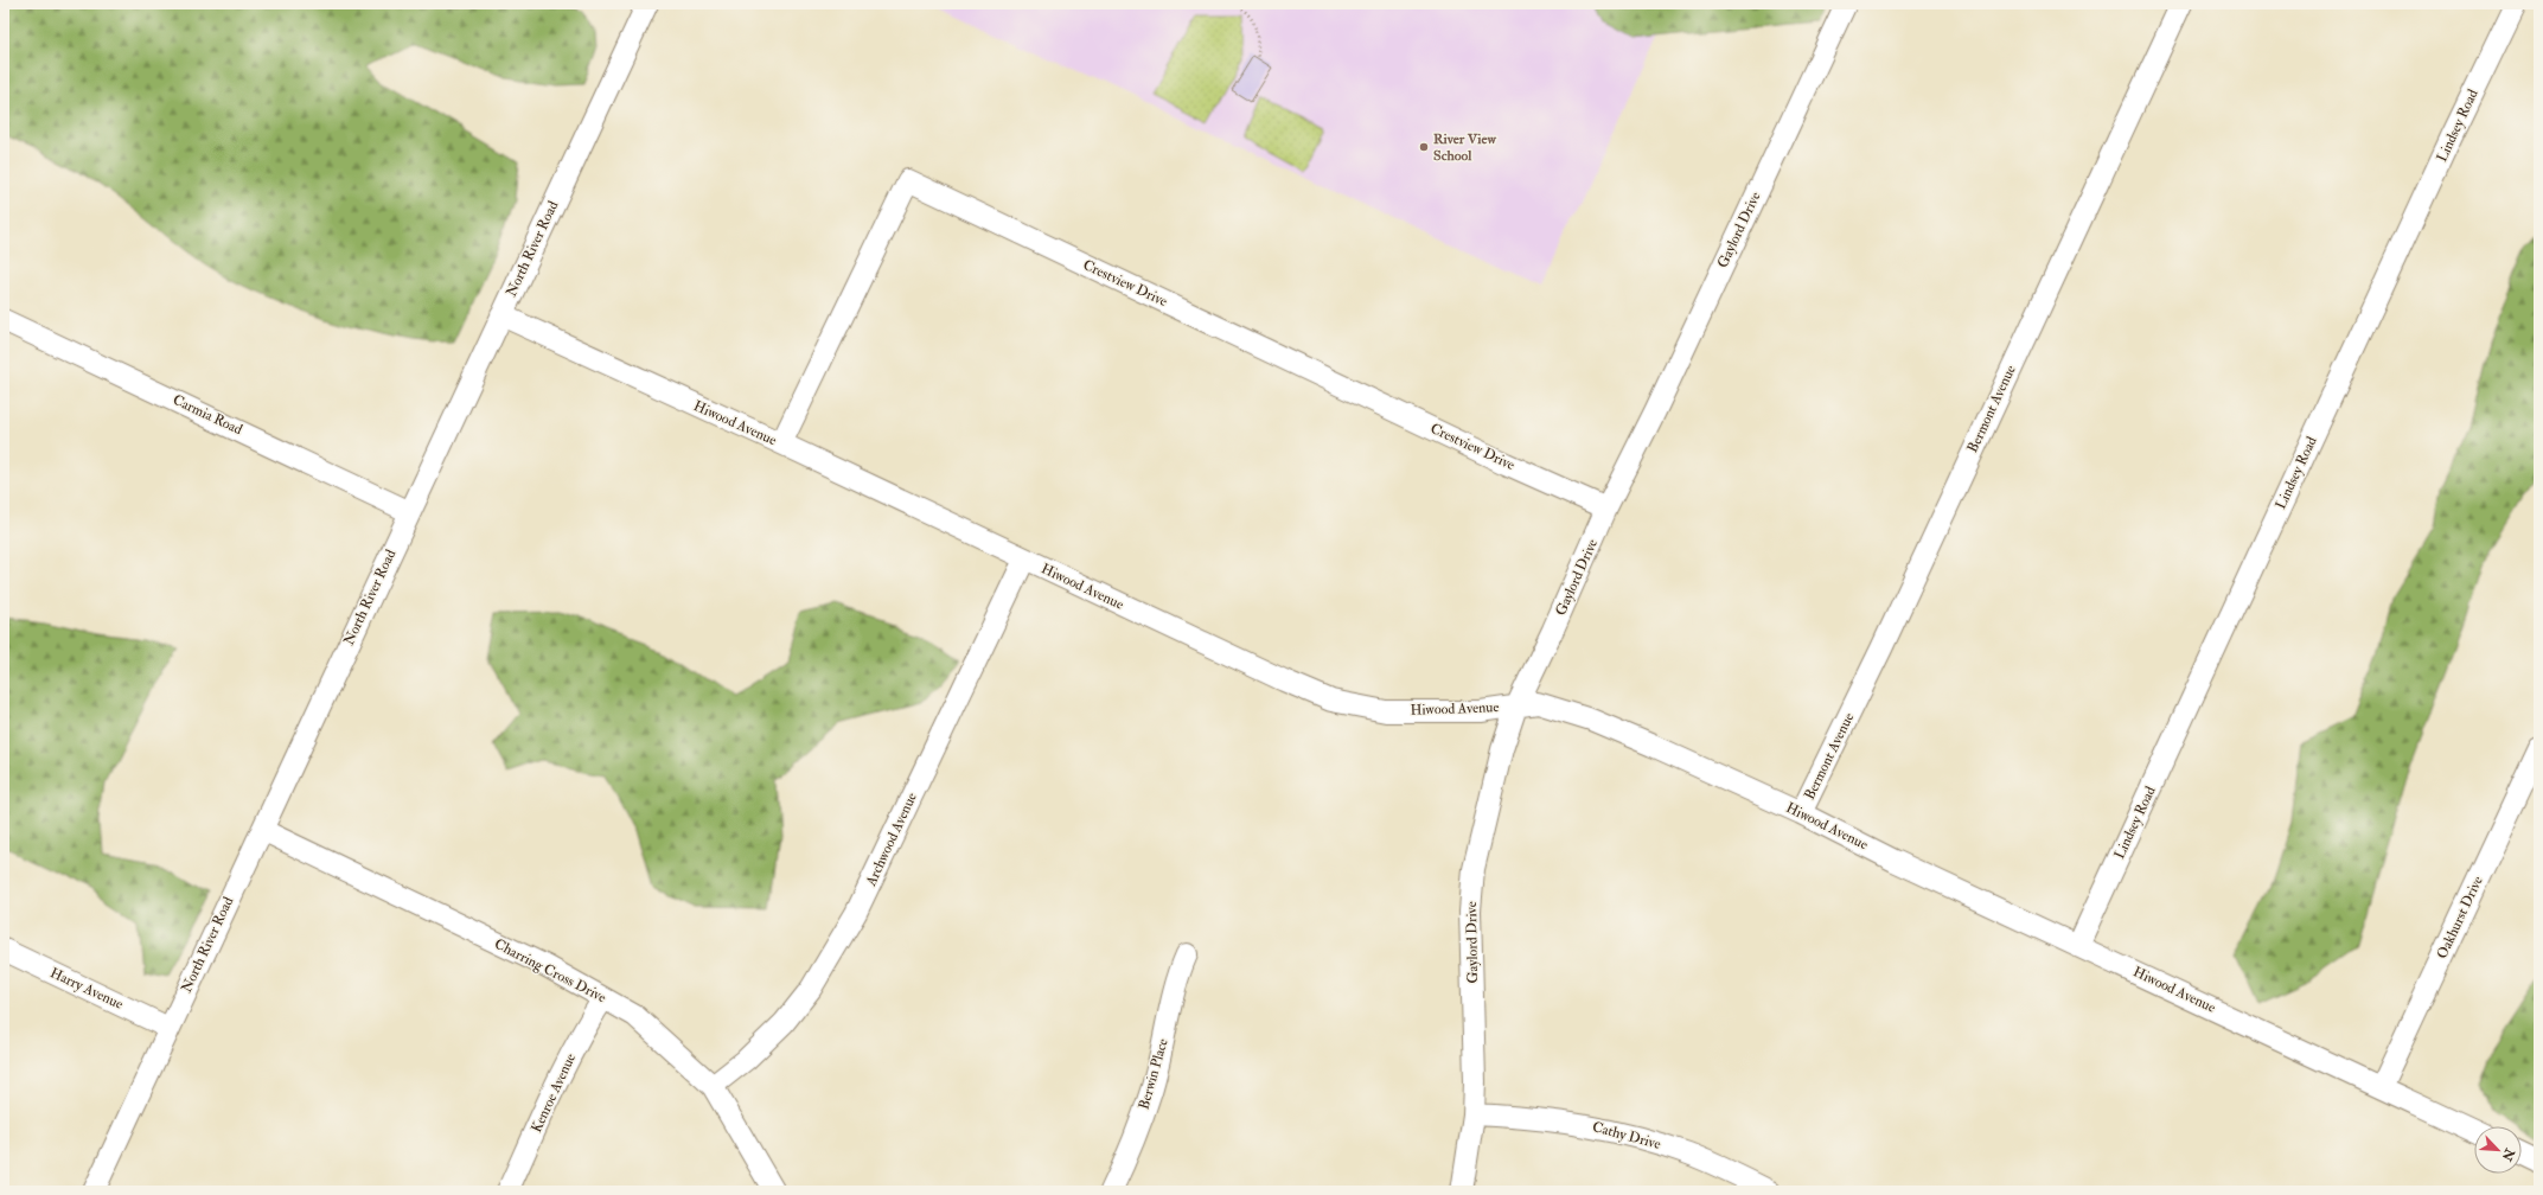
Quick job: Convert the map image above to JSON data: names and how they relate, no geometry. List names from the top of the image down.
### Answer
{
  "streets": {
    "street": [
      "Lindsey Road",
      "Gaylord Drive",
      "North River Road",
      "Crestview Drive",
      "Bermont Avenue",
      "Carmia Road",
      "Hiwood Avenue",
      "Archwood Avenue",
      "Oakhurst Drive",
      "Charring Cross Drive",
      "Harry Avenue",
      "Berwin Place",
      "Kenroe Avenue",
      "Cathy Drive"
    ]
  },
  "crossings": [
    ["Lindsey Road", "Hiwood Avenue"],
    ["Gaylord Drive", "Crestview Drive"],
    ["Gaylord Drive", "Hiwood Avenue"],
    ["Gaylord Drive", "Cathy Drive"],
    ["North River Road", "Carmia Road"],
    ["North River Road", "Hiwood Avenue"],
    ["North River Road", "Charring Cross Drive"],
    ["North River Road", "Harry Avenue"],
    ["Crestview Drive", "Hiwood Avenue"],
    ["Bermont Avenue", "Hiwood Avenue"],
    ["Hiwood Avenue", "Archwood Avenue"],
    ["Hiwood Avenue", "Oakhurst Drive"],
    ["Archwood Avenue", "Charring Cross Drive"],
    ["Charring Cross Drive", "Kenroe Avenue"]
  ],
  "places": ["River View School"],
  "north": "bottom right"
}
